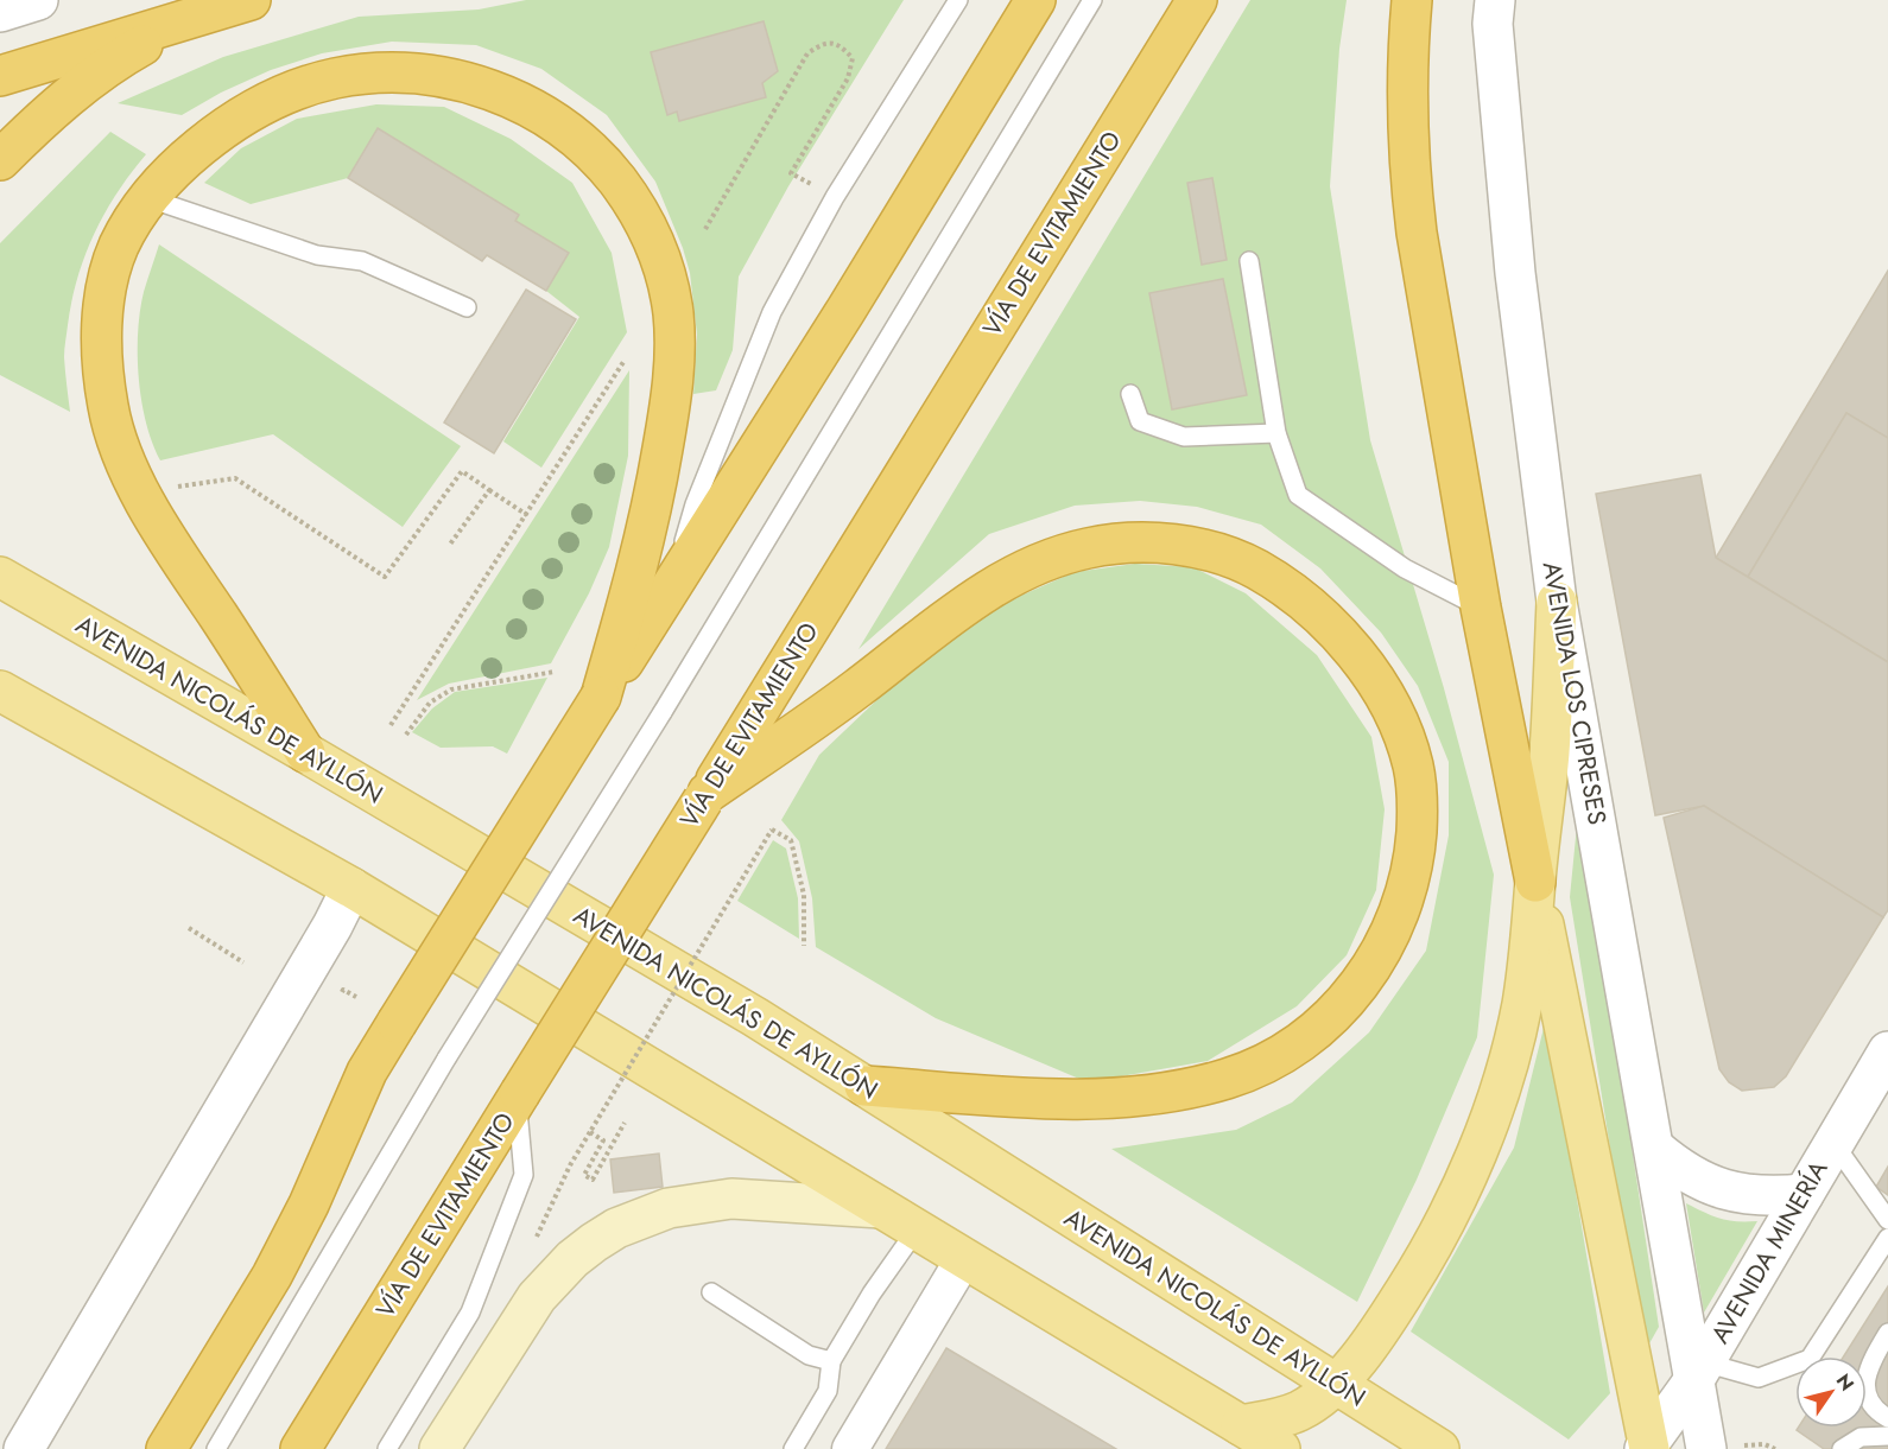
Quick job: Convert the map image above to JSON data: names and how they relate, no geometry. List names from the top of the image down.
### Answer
{
  "streets": {
    "highway": ["VÍA DE EVITAMIENTO"],
    "main road": ["AVENIDA NICOLÁS DE AYLLÓN"],
    "street": ["AVENIDA LOS CIPRESES", "AVENIDA MINERÍA"]
  },
  "crossings": [
    ["AVENIDA LOS CIPRESES", "AVENIDA MINERÍA"]
  ],
  "north": "top right"
}
